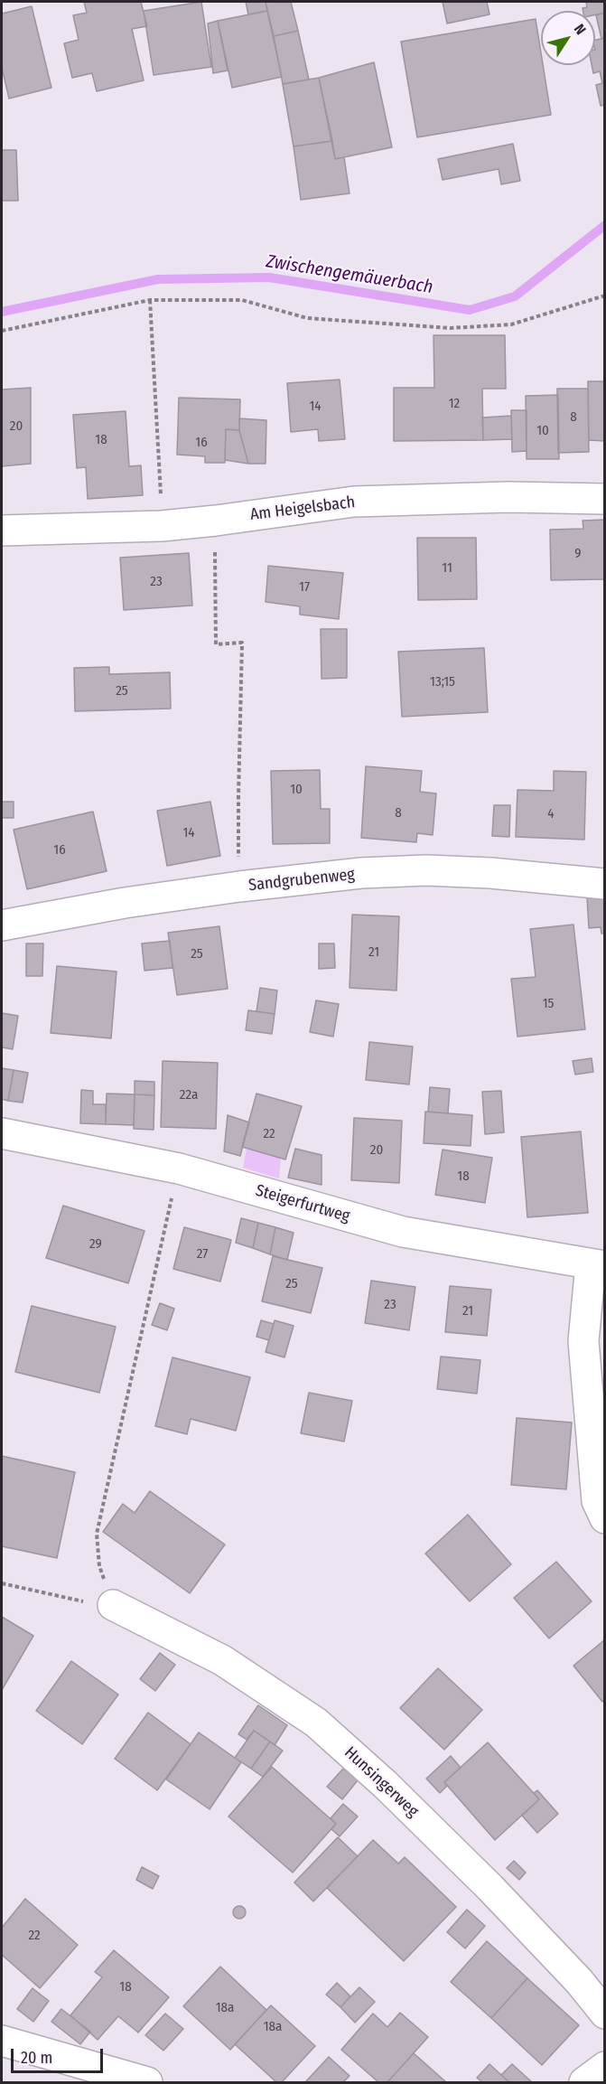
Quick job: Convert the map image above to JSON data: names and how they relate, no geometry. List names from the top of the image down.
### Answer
{
  "streets": {
    "street": [
      "Am Heigelsbach",
      "Sandgrubenweg",
      "Steigerfurtweg",
      "Hunsingerweg"
    ]
  },
  "water": ["Zwischengemäuerbach"],
  "house_numbers": [
    "12",
    "14",
    "8",
    "20",
    "10",
    "18",
    "16",
    "9",
    "11",
    "23",
    "17",
    "13;15",
    "25",
    "10",
    "8",
    "4",
    "14",
    "16",
    "21",
    "25",
    "15",
    "22a",
    "22",
    "20",
    "18",
    "29",
    "27",
    "25",
    "23",
    "21",
    "22",
    "18",
    "18a",
    "18a"
  ],
  "scale_bar": "20 m",
  "north": "top right"
}
